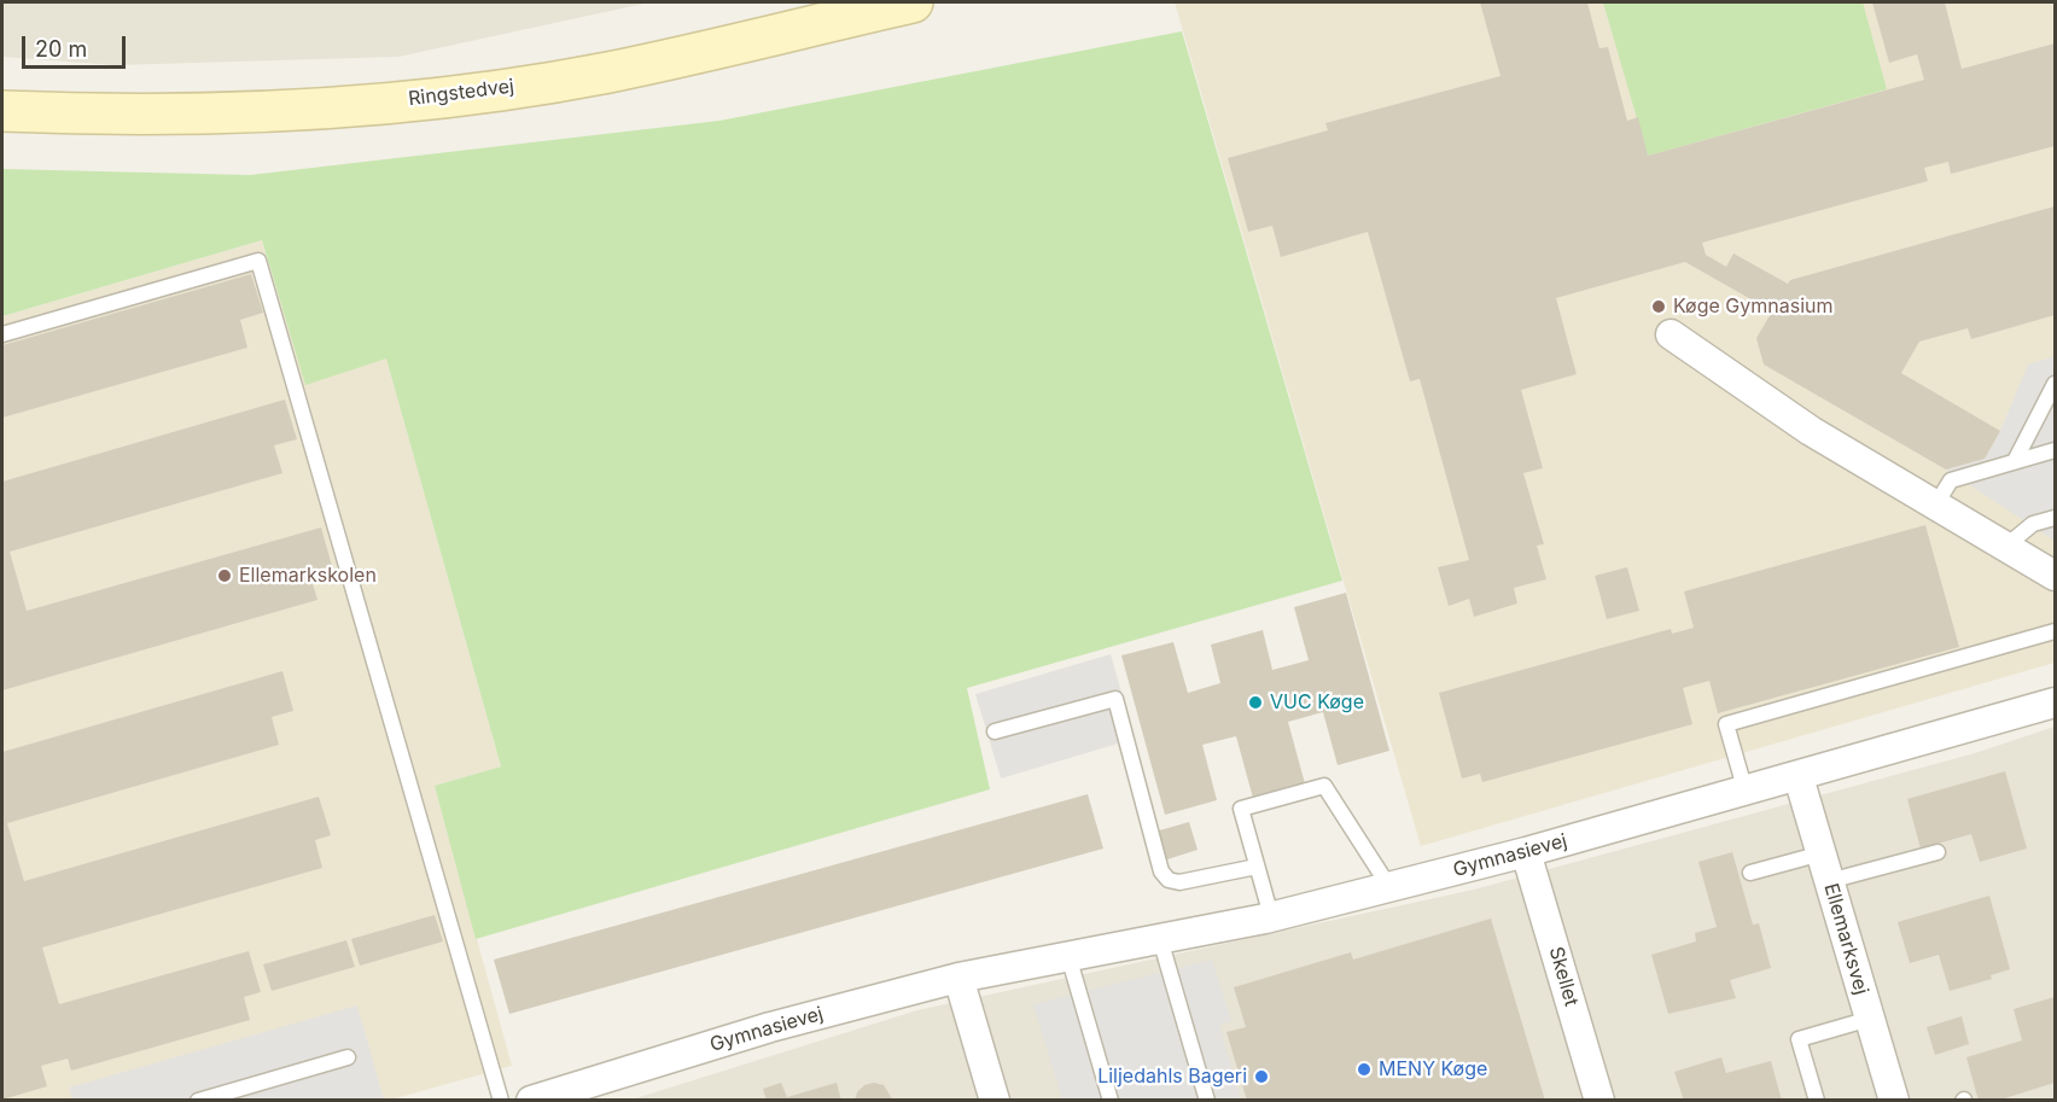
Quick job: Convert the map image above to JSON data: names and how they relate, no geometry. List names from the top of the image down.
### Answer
{
  "streets": {
    "main road": ["Ringstedvej"],
    "street": ["Gymnasievej", "Ellemarksvej", "Skellet"]
  },
  "crossings": [
    ["Gymnasievej", "Ellemarksvej"],
    ["Gymnasievej", "Skellet"]
  ],
  "places": [
    "Køge Gymnasium",
    "Ellemarkskolen",
    "VUC Køge",
    "MENY Køge",
    "Liljedahls Bageri"
  ],
  "scale_bar": "20 m"
}
